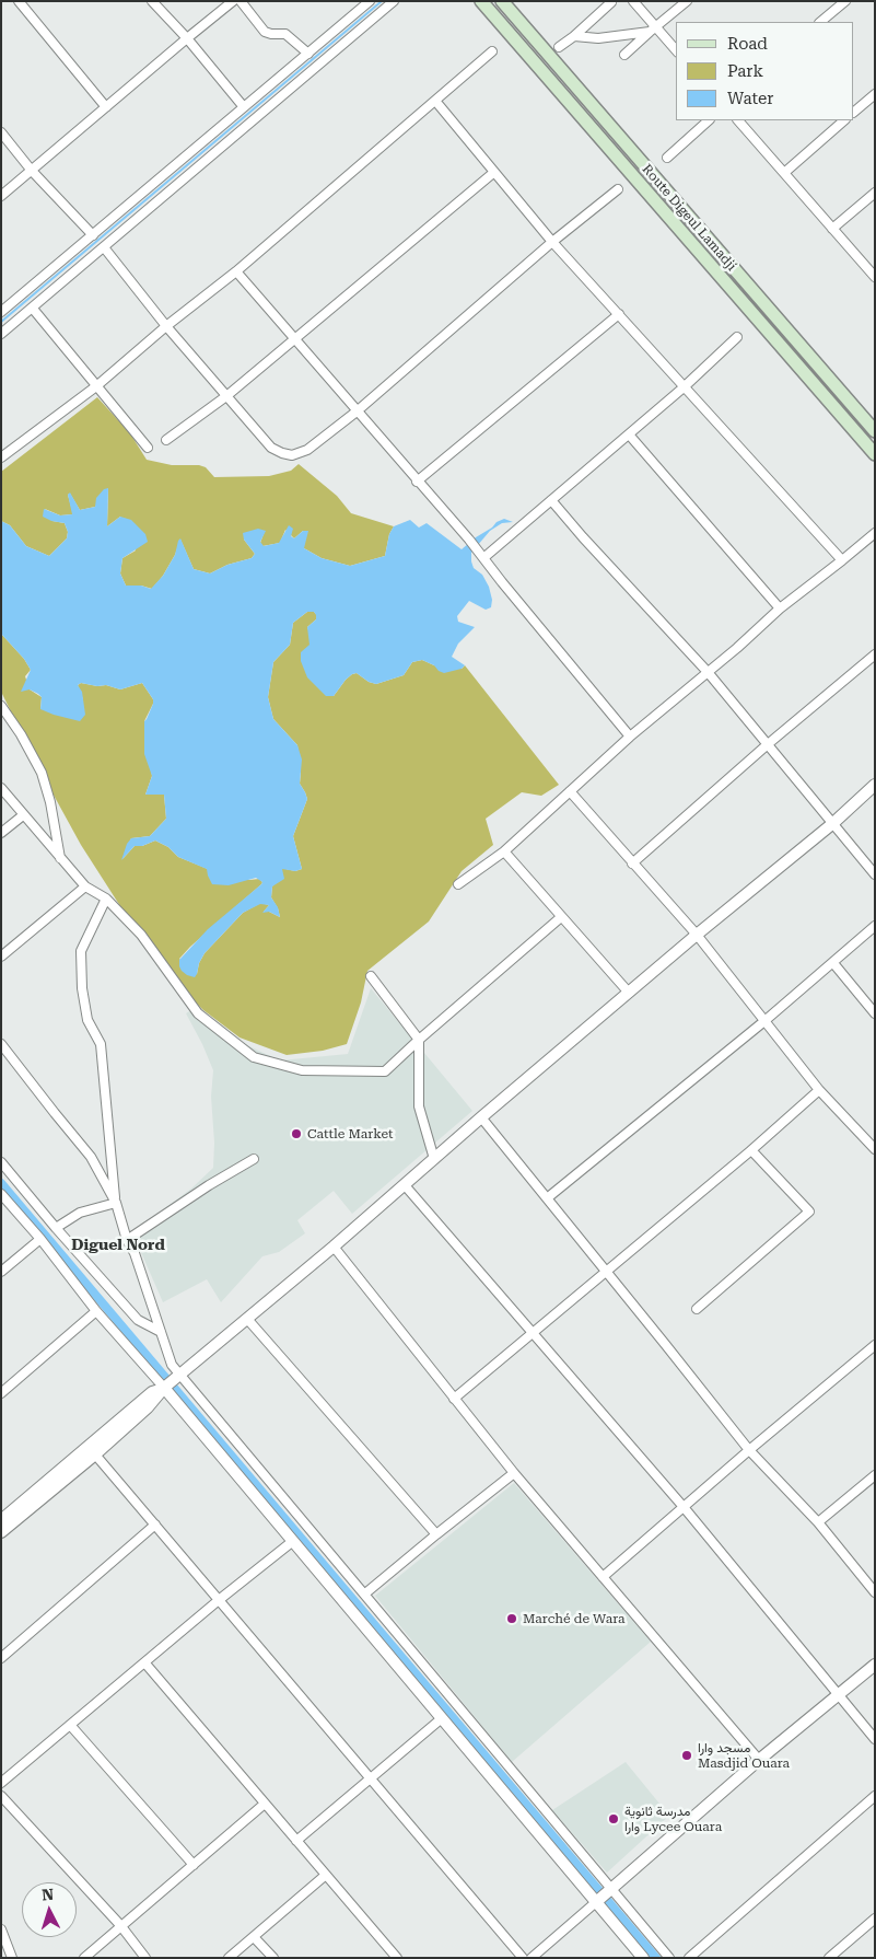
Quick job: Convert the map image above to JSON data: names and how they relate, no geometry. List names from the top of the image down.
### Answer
{
  "streets": {
    "main road": ["Route Digeul Lamadji"]
  },
  "districts": ["Diguel Nord"],
  "places": [
    "Cattle Market",
    "Marché de Wara",
    "مسجد وارا Masdjid Ouara",
    "مدرسة ثانوية وارا Lycee Ouara"
  ],
  "legend": ["Road", "Park", "Water"],
  "north": "top"
}
